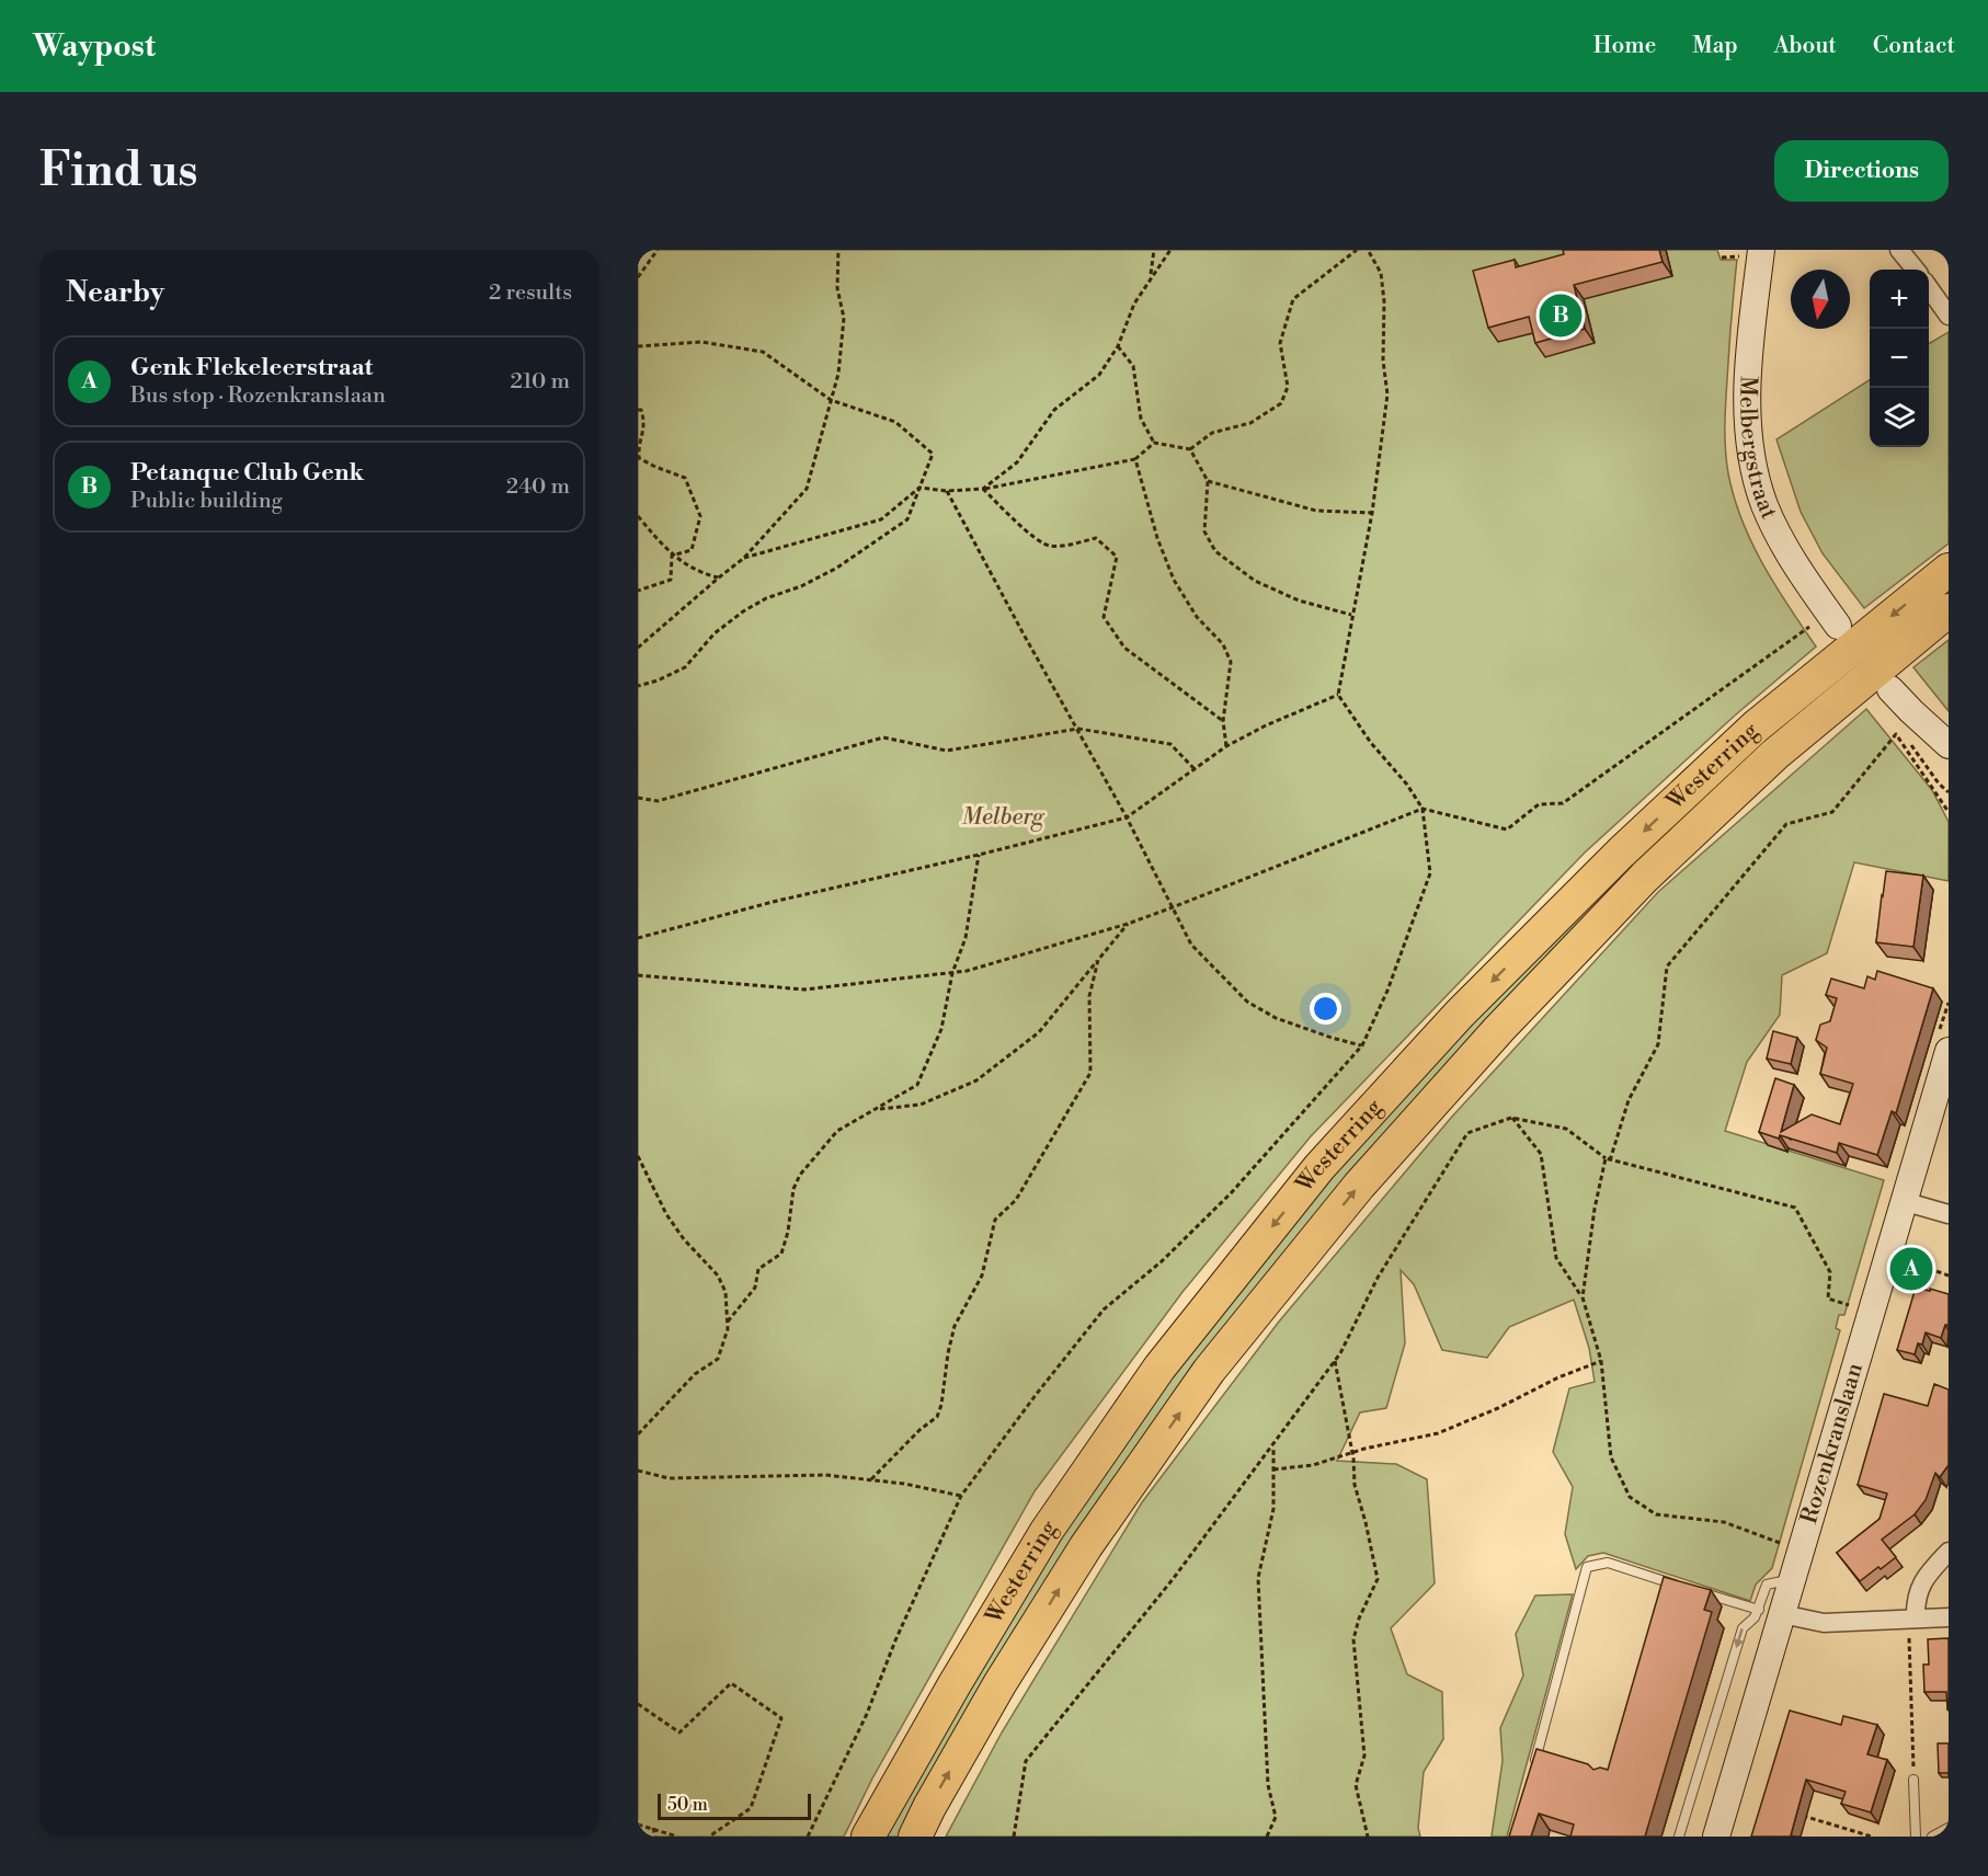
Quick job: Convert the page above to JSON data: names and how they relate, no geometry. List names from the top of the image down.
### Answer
{
  "streets": {
    "highway": ["Westerring"],
    "street": ["Melbergstraat", "Rozenkranslaan"]
  },
  "parks": ["Melberg"],
  "scale_bar": "50 m",
  "north": "bottom",
  "page": {
    "header": "Waypost",
    "nav": [
      "Home",
      "Map",
      "About",
      "Contact"
    ],
    "buttons": "Directions",
    "title": "Find us",
    "heading": ["Nearby", "2 results"],
    "map_buttons": ["+", "−"],
    "pins": ["B", "A"],
    "list": [
      {
        "mark": "A",
        "name": "Genk Flekeleerstraat",
        "note": "Bus stop · Rozenkranslaan",
        "value": "210 m"
      },
      {
        "mark": "B",
        "name": "Petanque Club Genk",
        "note": "Public building",
        "value": "240 m"
      }
    ],
    "scale": "50 m"
  }
}
